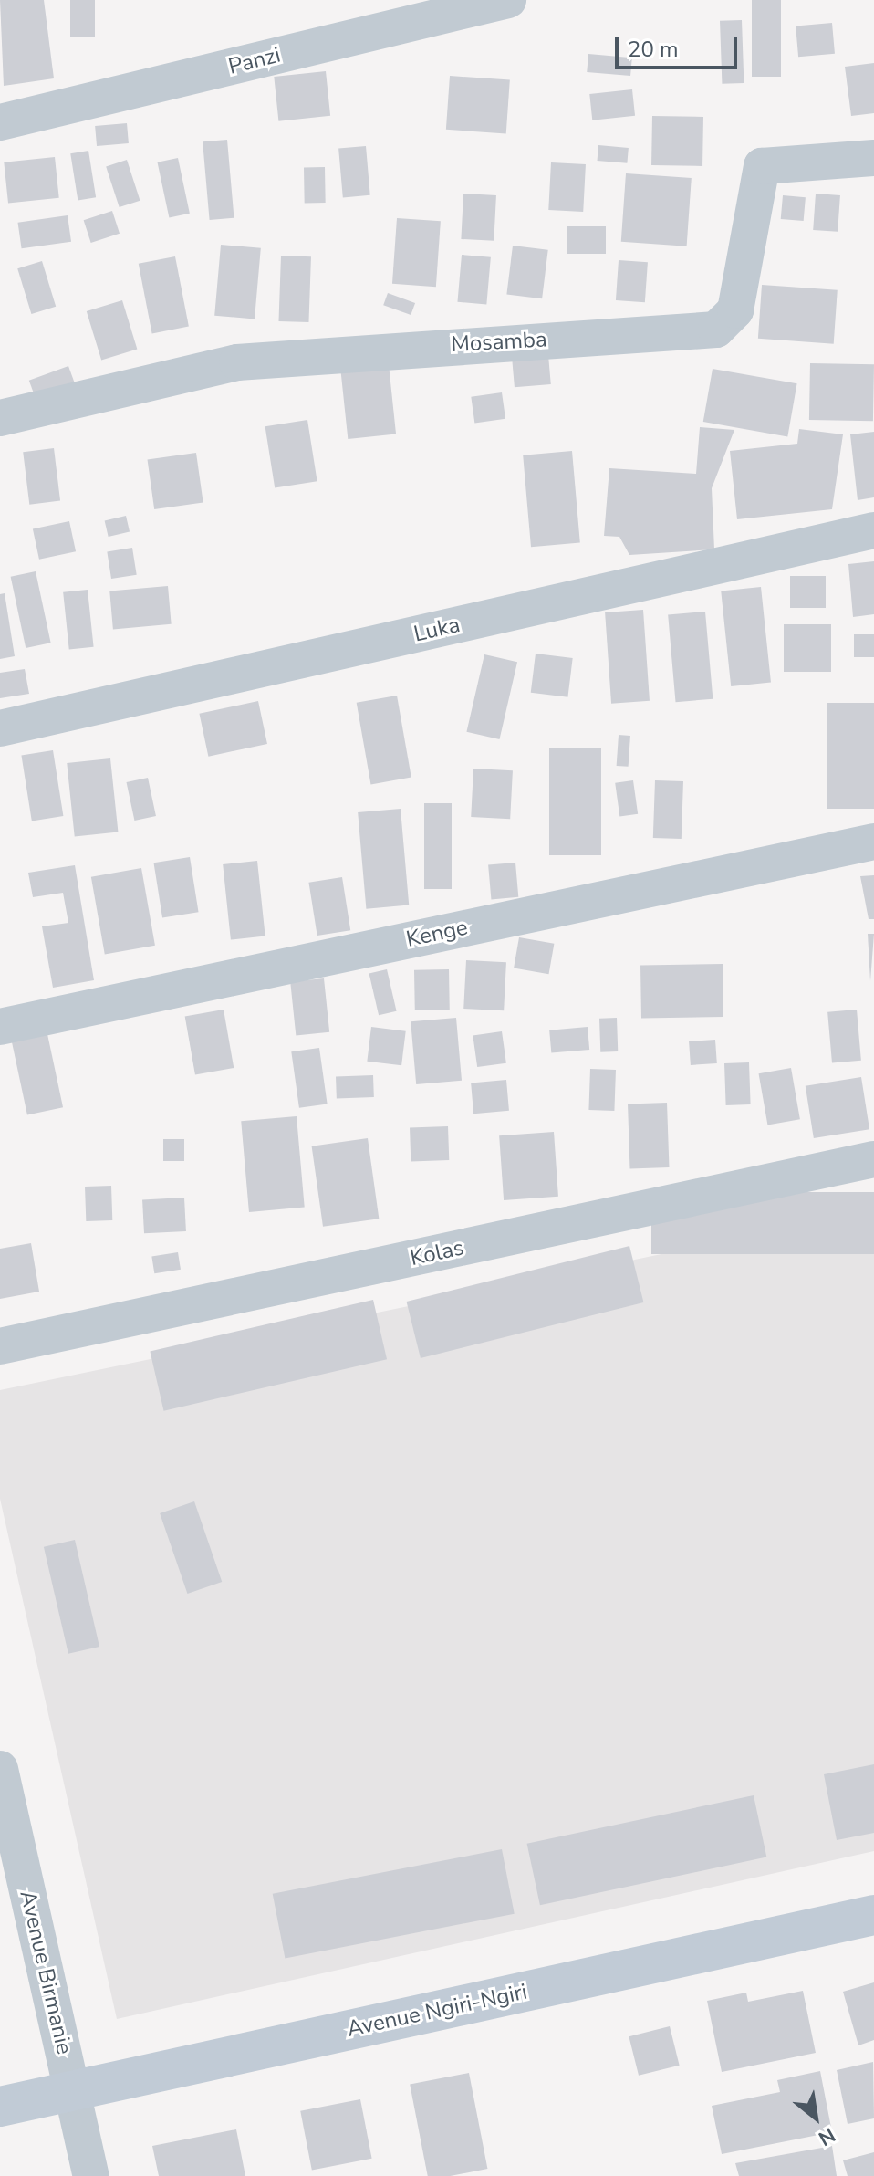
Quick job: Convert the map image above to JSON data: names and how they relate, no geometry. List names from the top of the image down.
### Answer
{
  "streets": {
    "street": [
      "Panzi",
      "Mosamba",
      "Luka",
      "Kenge",
      "Kolas",
      "Avenue Birmanie",
      "Avenue Ngiri-Ngiri"
    ]
  },
  "crossings": [
    ["Avenue Birmanie", "Avenue Ngiri-Ngiri"]
  ],
  "scale_bar": "20 m",
  "north": "bottom right"
}
